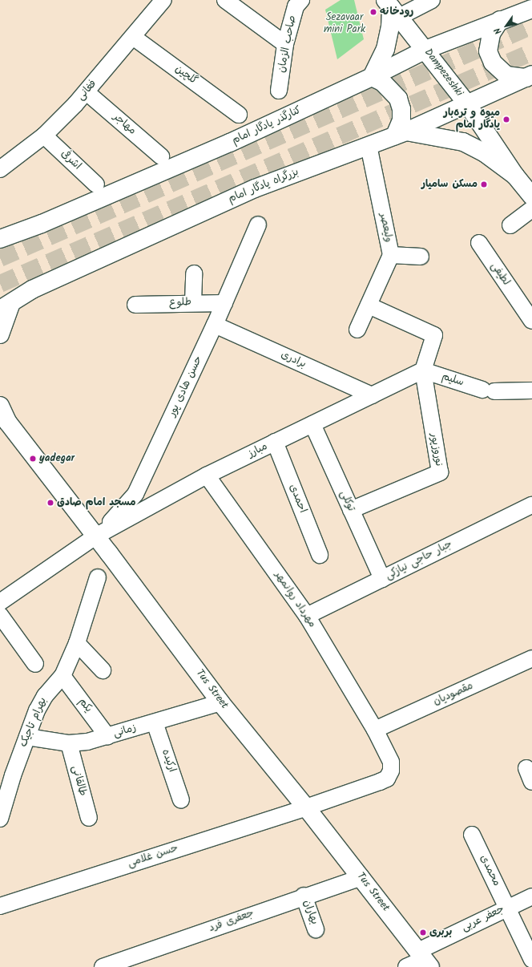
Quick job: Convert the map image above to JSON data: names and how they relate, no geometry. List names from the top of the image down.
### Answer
{
  "streets": {
    "main road": [
      "Dampezeshki",
      "کنارگذر یادگار امام",
      "بزرگراه یادگار امام",
      "Tus Street"
    ],
    "street": [
      "صاحب الزمان",
      "گلچین",
      "فغانی",
      "مهاجر",
      "اشرفی",
      "ولیعصر",
      "لطیفی",
      "طلوع",
      "برادری",
      "سلیم",
      "حسن هادی پور",
      "نوروزپور",
      "مبارز",
      "احمدی",
      "توکلی",
      "جبار حاجی نیازکی",
      "مهرداد روانمهر",
      "مقصودیان",
      "یکم",
      "بهرام تاجیک",
      "زمانی",
      "ارکیده",
      "طالقانی",
      "حسن غلامی",
      "محمدی",
      "بهاران",
      "جعفر عربی",
      "جعفری فرد"
    ]
  },
  "crossings": [
    ["Dampezeshki", "کنارگذر یادگار امام"],
    ["Dampezeshki", "بزرگراه یادگار امام"],
    ["گلچین", "فغانی"],
    ["فغانی", "مهاجر"],
    ["فغانی", "اشرفی"],
    ["بزرگراه یادگار امام", "ولیعصر"],
    ["طلوع", "حسن هادی پور"],
    ["برادری", "حسن هادی پور"],
    ["برادری", "مبارز"],
    ["سلیم", "نوروزپور"],
    ["سلیم", "مبارز"],
    ["حسن هادی پور", "مبارز"],
    ["حسن هادی پور", "Tus Street"],
    ["نوروزپور", "مبارز"],
    ["نوروزپور", "توکلی"],
    ["مبارز", "احمدی"],
    ["مبارز", "توکلی"],
    ["مبارز", "مهرداد روانمهر"],
    ["مبارز", "Tus Street"],
    ["توکلی", "جبار حاجی نیازکی"],
    ["جبار حاجی نیازکی", "مهرداد روانمهر"],
    ["مهرداد روانمهر", "Tus Street"],
    ["مهرداد روانمهر", "مقصودیان"],
    ["مهرداد روانمهر", "حسن غلامی"],
    ["Tus Street", "زمانی"],
    ["Tus Street", "حسن غلامی"],
    ["Tus Street", "جعفر عربی"],
    ["Tus Street", "جعفری فرد"],
    ["یکم", "بهرام تاجیک"],
    ["یکم", "زمانی"],
    ["بهرام تاجیک", "زمانی"],
    ["زمانی", "ارکیده"],
    ["زمانی", "طالقانی"],
    ["محمدی", "جعفر عربی"],
    ["بهاران", "جعفری فرد"]
  ],
  "parks": ["Sezavaar mini Park"],
  "places": [
    "رودخانه",
    "میوه و تره‌بار یادگار امام",
    "مسکن سامیار",
    "yadegar",
    "مسجد امام صادق",
    "بربری"
  ],
  "north": "bottom left"
}
